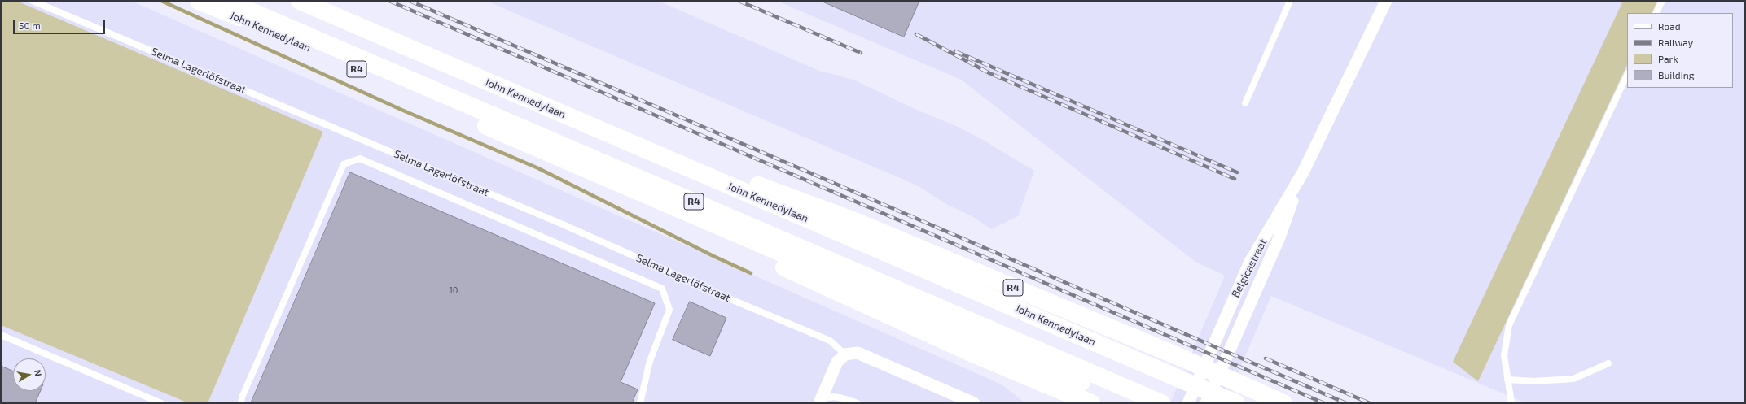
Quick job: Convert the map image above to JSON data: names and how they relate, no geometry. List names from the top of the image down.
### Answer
{
  "streets": {
    "highway": ["John Kennedylaan", "R4"],
    "street": ["Belgicastraat"],
    "lane": ["Selma Lagerlöfstraat"]
  },
  "crossings": [
    ["John Kennedylaan", "R4"],
    ["R4", "Belgicastraat"]
  ],
  "house_numbers": ["10"],
  "legend": [
    "Road",
    "Railway",
    "Park",
    "Building"
  ],
  "scale_bar": "50 m",
  "north": "right"
}
